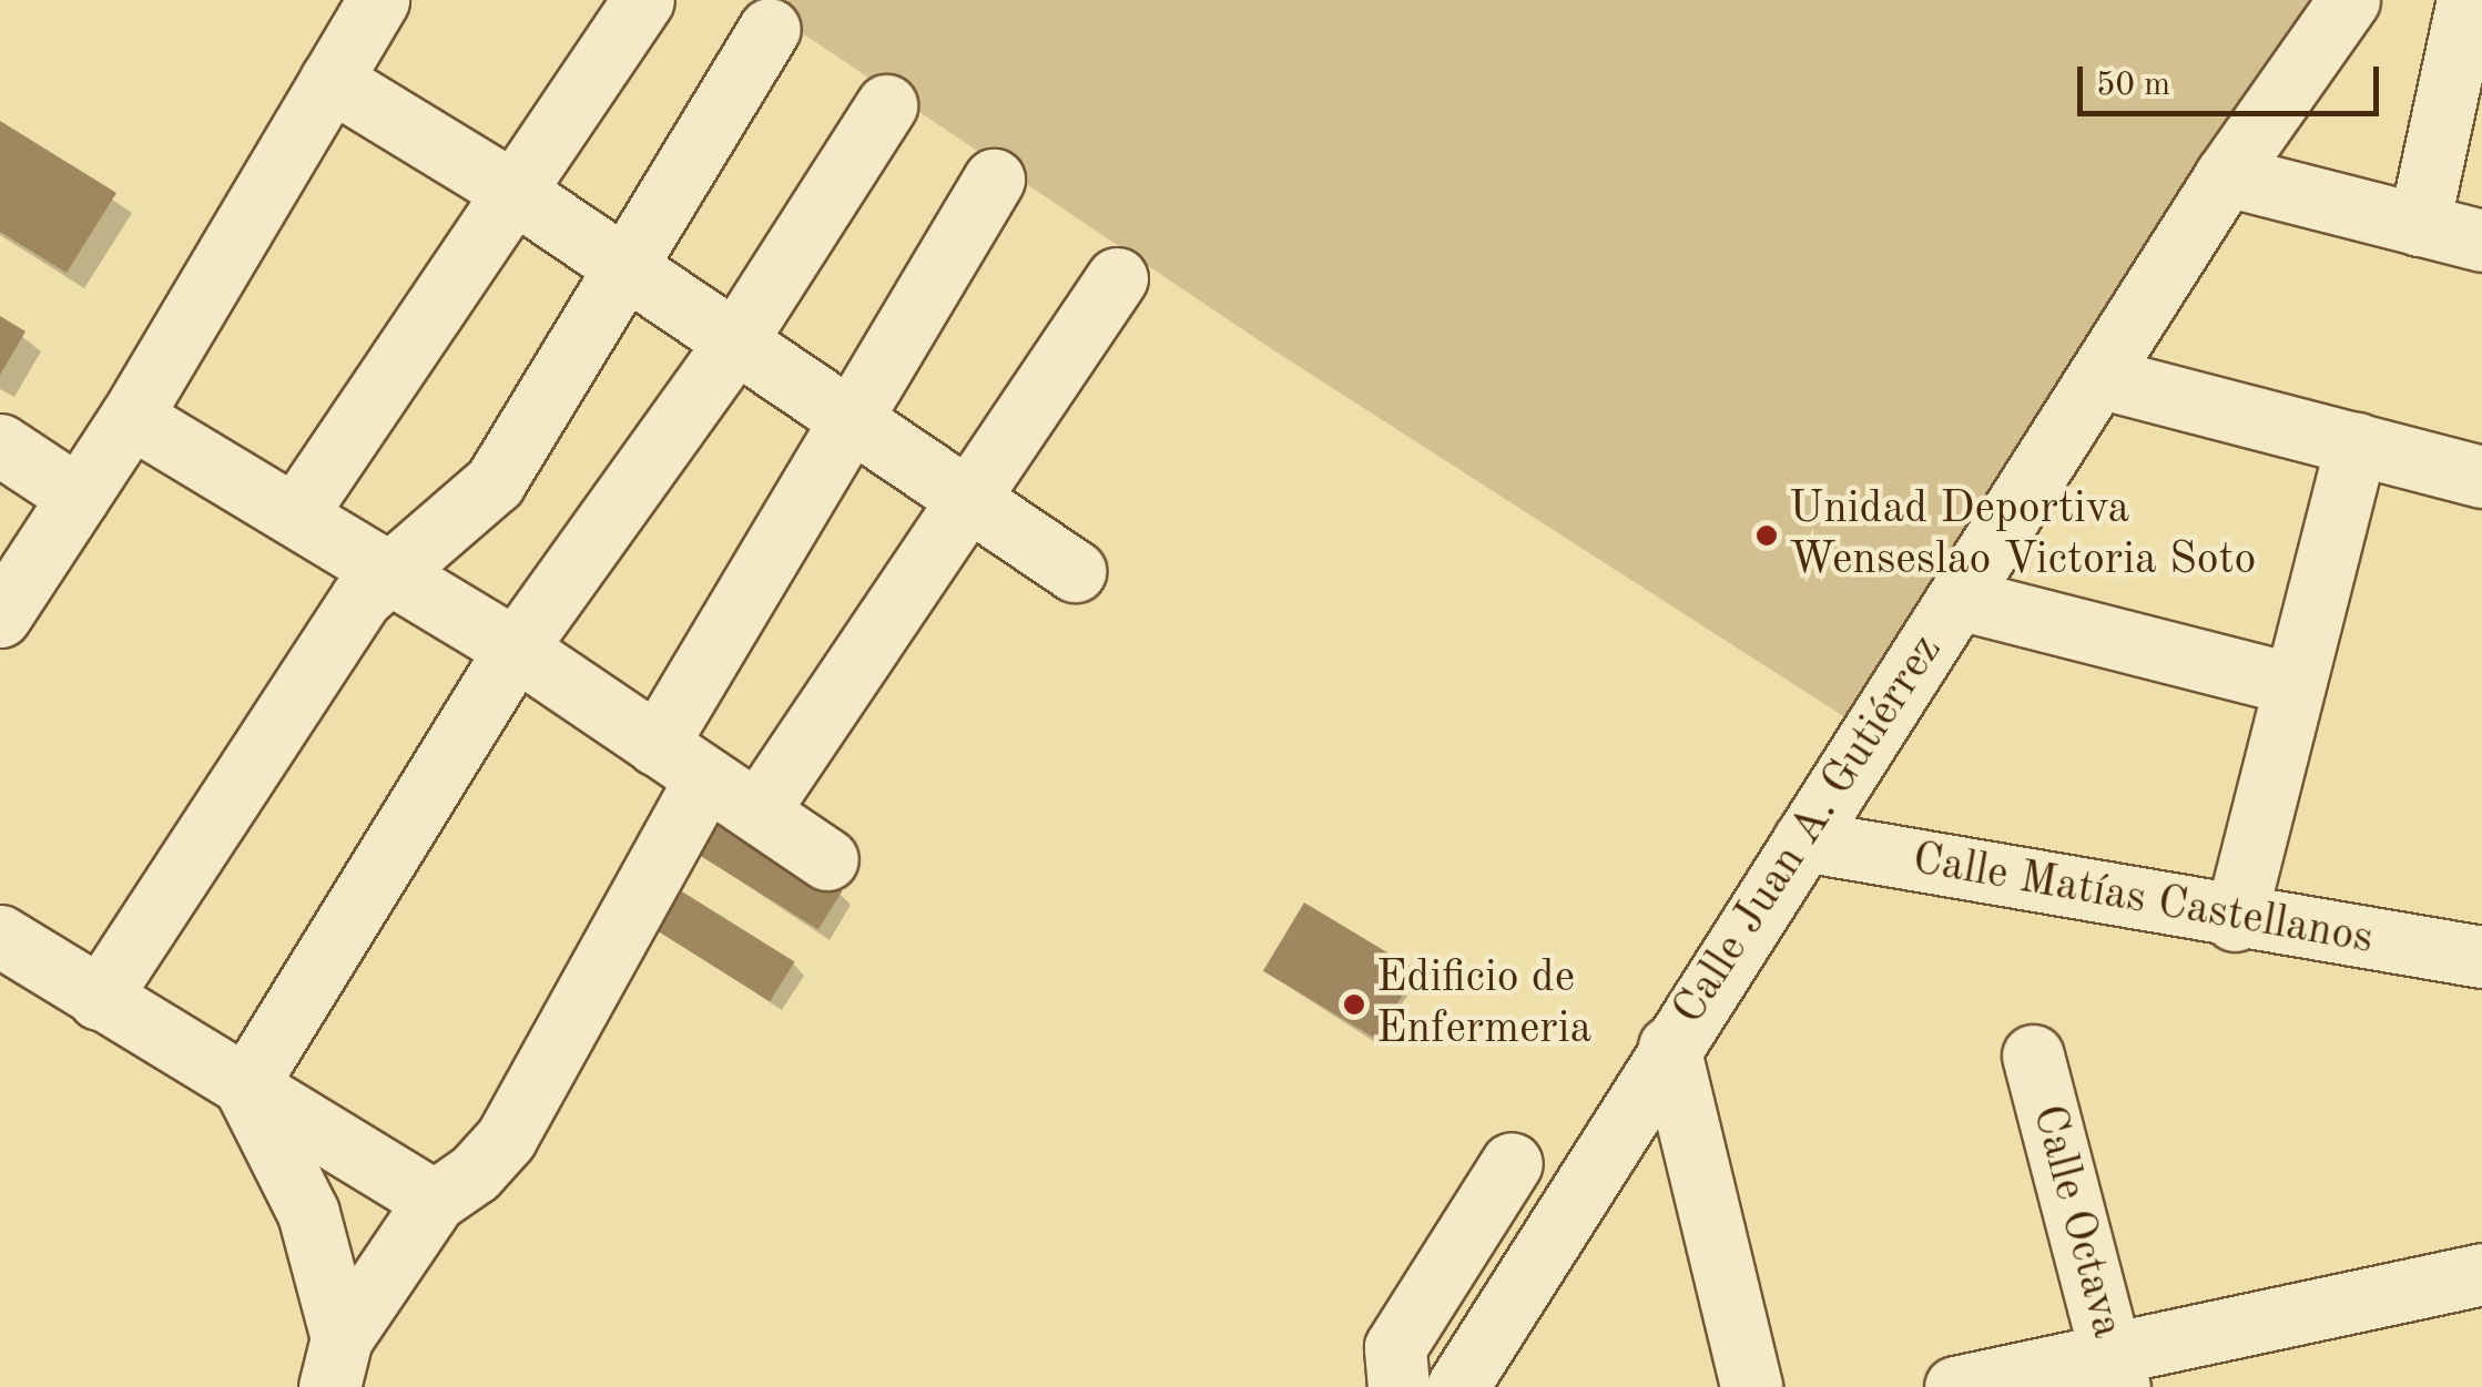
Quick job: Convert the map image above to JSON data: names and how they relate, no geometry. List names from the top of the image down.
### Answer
{
  "streets": {
    "street": ["Calle Juan A. Gutiérrez", "Calle Matías Castellanos", "Calle Octava"]
  },
  "crossings": [
    ["Calle Juan A. Gutiérrez", "Calle Matías Castellanos"]
  ],
  "places": ["Unidad Deportiva Wenseslao Victoria Soto", "Edificio de Enfermeria"],
  "scale_bar": "50 m"
}
